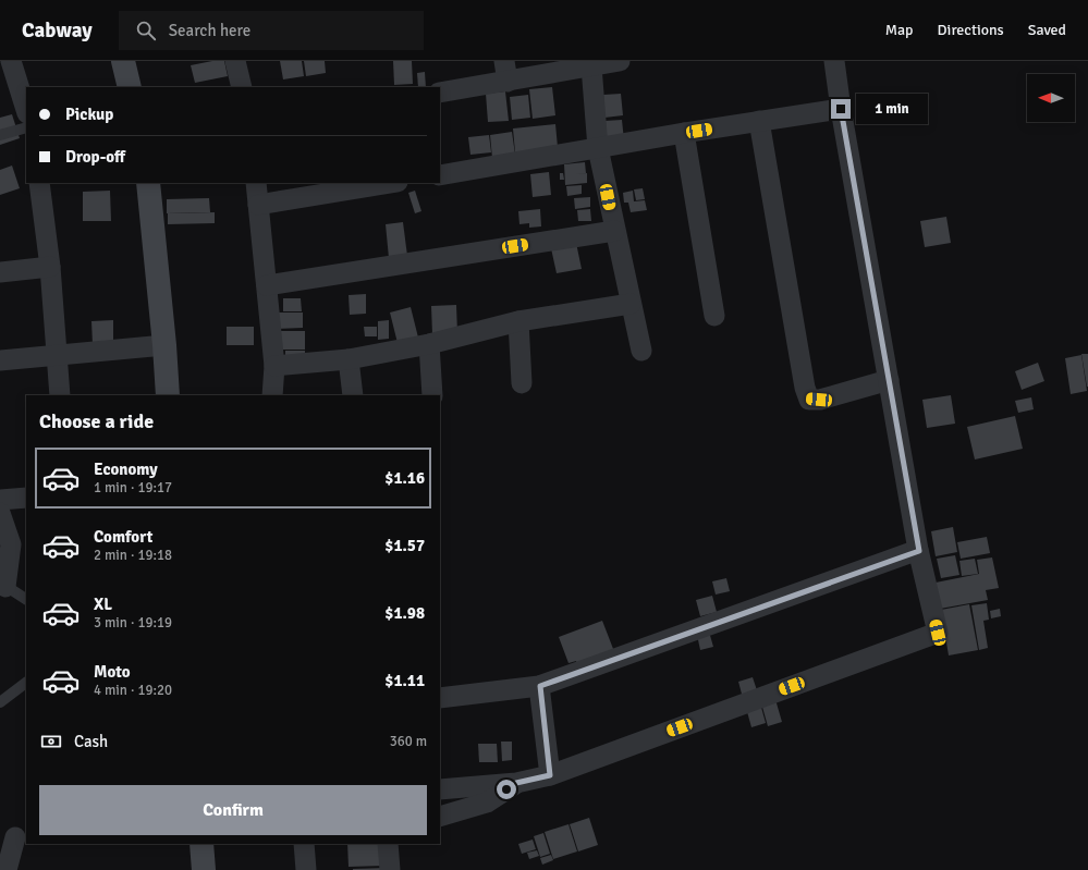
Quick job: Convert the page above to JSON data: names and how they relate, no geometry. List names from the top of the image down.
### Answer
{
  "north": "left",
  "page": {
    "header": "Cabway",
    "search": "Search here",
    "nav": ["Map", "Directions", "Saved"],
    "banner": ["Pickup", "Drop-off"],
    "bubble": "1 min",
    "heading": "Choose a ride",
    "list": [
      {
        "name": "Economy",
        "note": "1 min · 19:17",
        "value": "$1.16"
      },
      {
        "name": "Comfort",
        "note": "2 min · 19:18",
        "value": "$1.57"
      },
      {
        "name": "XL",
        "note": "3 min · 19:19",
        "value": "$1.98"
      },
      {
        "name": "Moto",
        "note": "4 min · 19:20",
        "value": "$1.11"
      }
    ],
    "pay": ["Cash", "360 m"],
    "buttons": "Confirm"
  }
}
